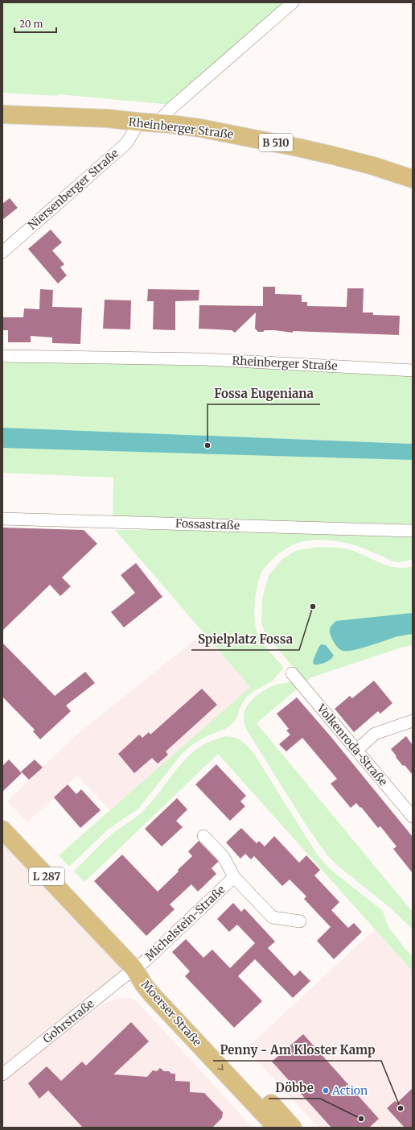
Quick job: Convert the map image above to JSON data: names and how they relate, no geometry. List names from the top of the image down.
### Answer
{
  "streets": {
    "main road": [
      "Rheinberger Straße",
      "B 510",
      "L 287",
      "Moerser Straße"
    ],
    "street": [
      "Niersenberger Straße",
      "Fossastraße",
      "Volkenroda-Straße",
      "Michelstein-Straße",
      "Gohrstraße"
    ]
  },
  "crossings": [
    ["Rheinberger Straße", "Niersenberger Straße"],
    ["Michelstein-Straße", "Moerser Straße"],
    ["Michelstein-Straße", "Gohrstraße"],
    ["Moerser Straße", "Gohrstraße"]
  ],
  "places": [
    "Fossa Eugeniana",
    "Spielplatz Fossa",
    "Action",
    "Penny - Am Kloster Kamp",
    "Döbbe"
  ],
  "scale_bar": "20 m"
}
